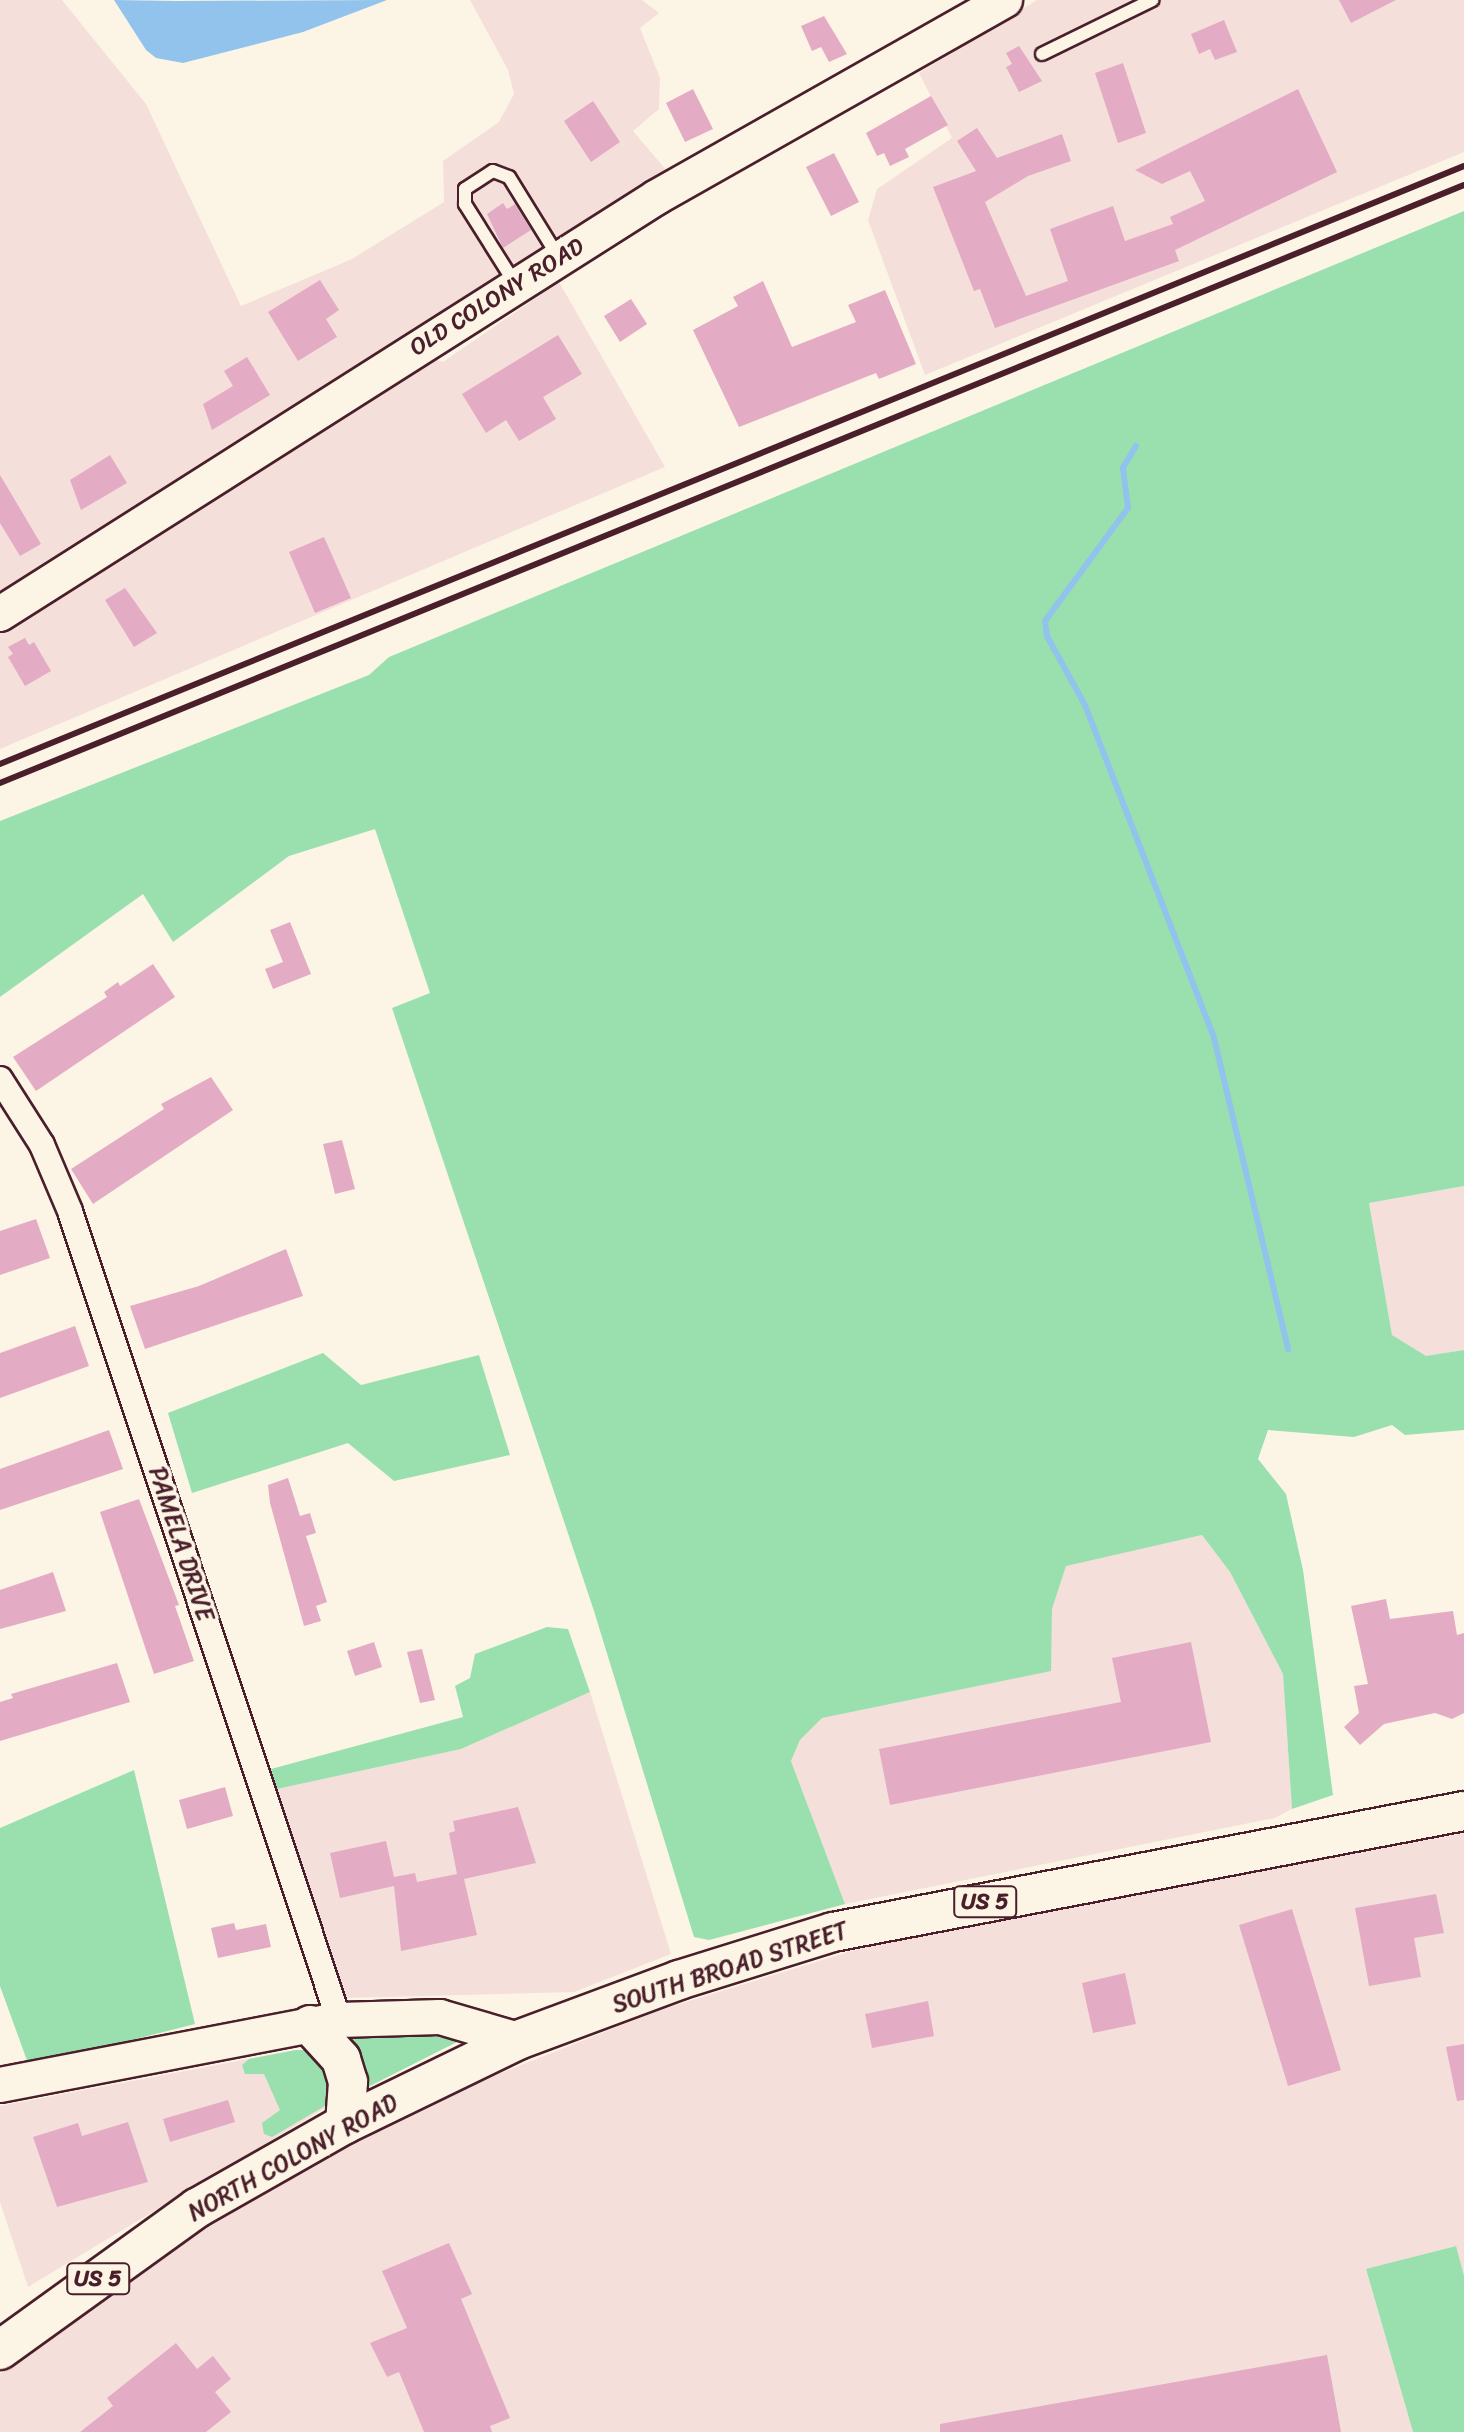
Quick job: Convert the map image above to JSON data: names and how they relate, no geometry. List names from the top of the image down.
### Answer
{
  "streets": {
    "main road": [
      "OLD COLONY ROAD",
      "US 5",
      "SOUTH BROAD STREET",
      "NORTH COLONY ROAD"
    ],
    "street": ["PAMELA DRIVE"]
  },
  "crossings": [
    ["SOUTH BROAD STREET", "NORTH COLONY ROAD"]
  ]
}
